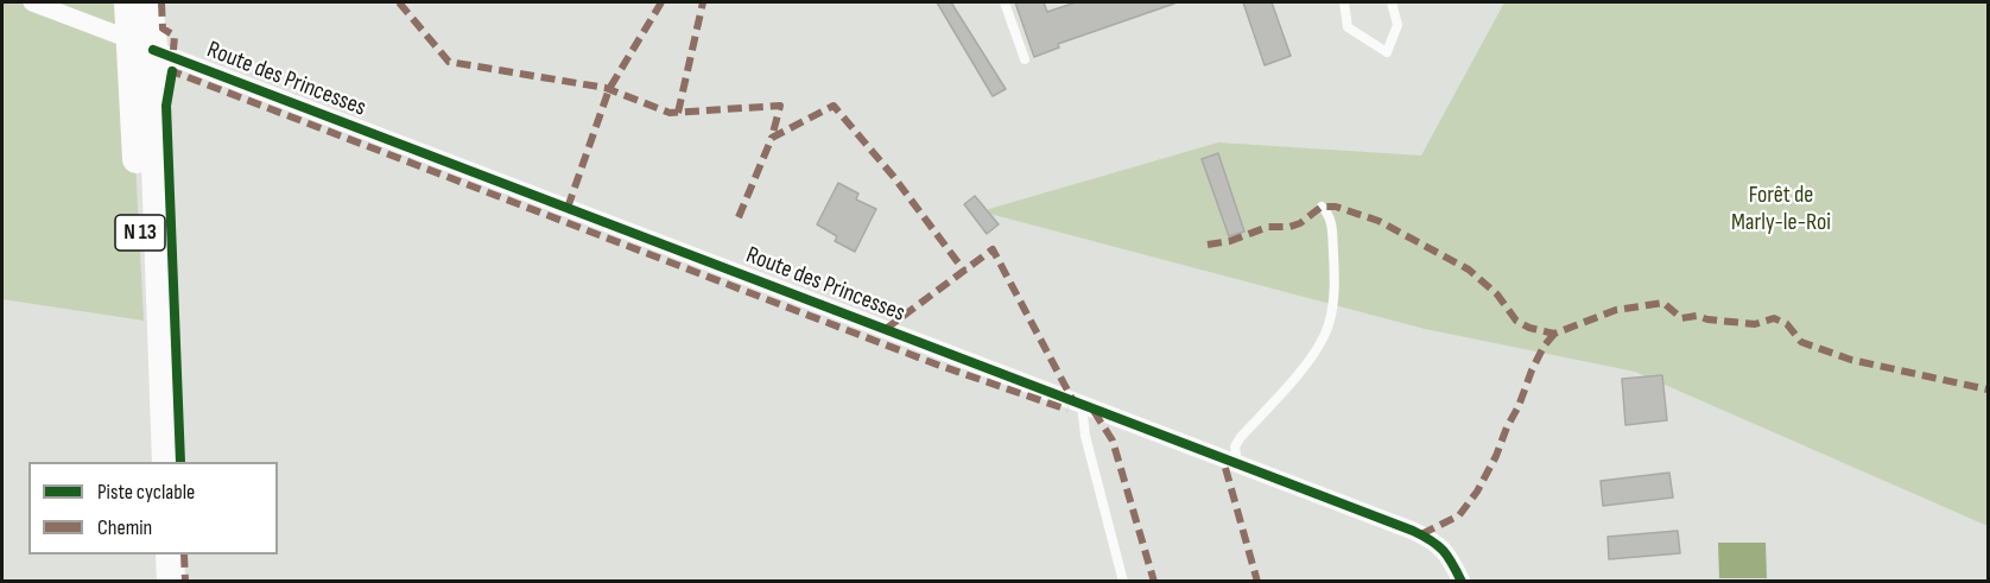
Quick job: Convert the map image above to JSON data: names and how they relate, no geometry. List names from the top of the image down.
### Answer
{
  "streets": {
    "main road": ["N 13"],
    "street": ["Route des Princesses"]
  },
  "crossings": [
    ["Route des Princesses", "N 13"]
  ],
  "parks": ["Forêt de Marly-le-Roi"],
  "legend": ["Piste cyclable", "Chemin"]
}
